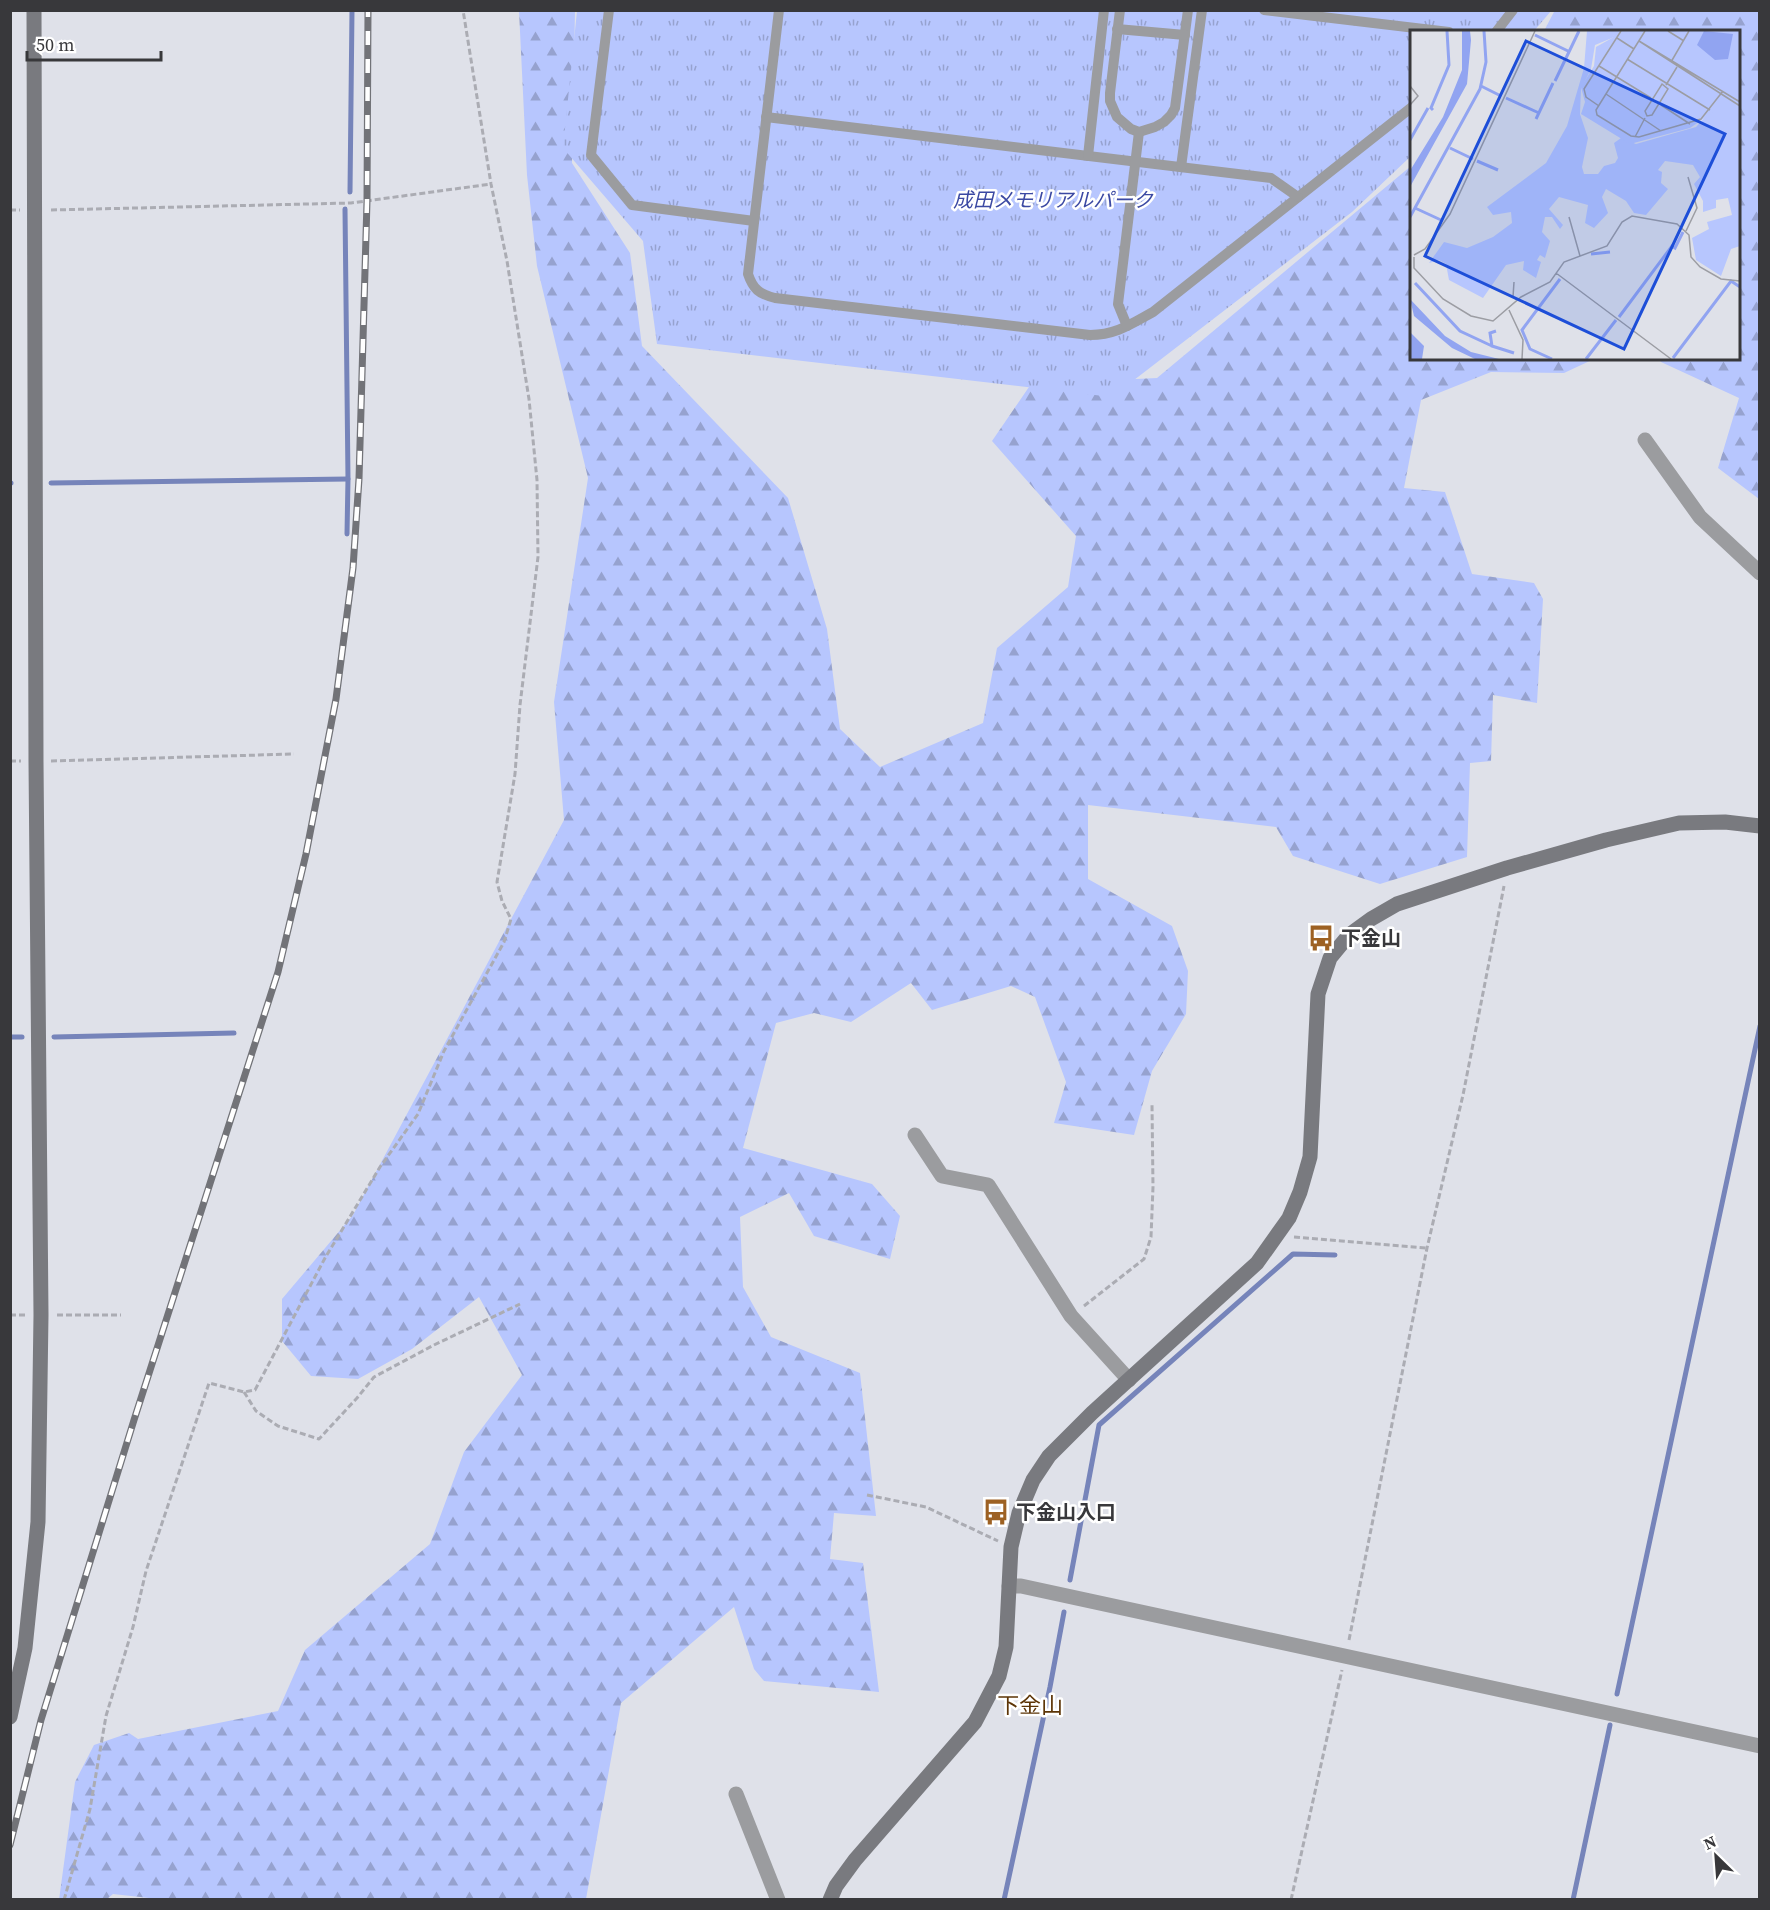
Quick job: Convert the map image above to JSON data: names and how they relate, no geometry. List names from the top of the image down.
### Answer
{
  "districts": ["下金山"],
  "parks": ["成田メモリアルパーク"],
  "places": {
    "bus stop": ["下金山", "下金山入口"]
  },
  "scale_bar": "50 m",
  "north": "top left"
}
